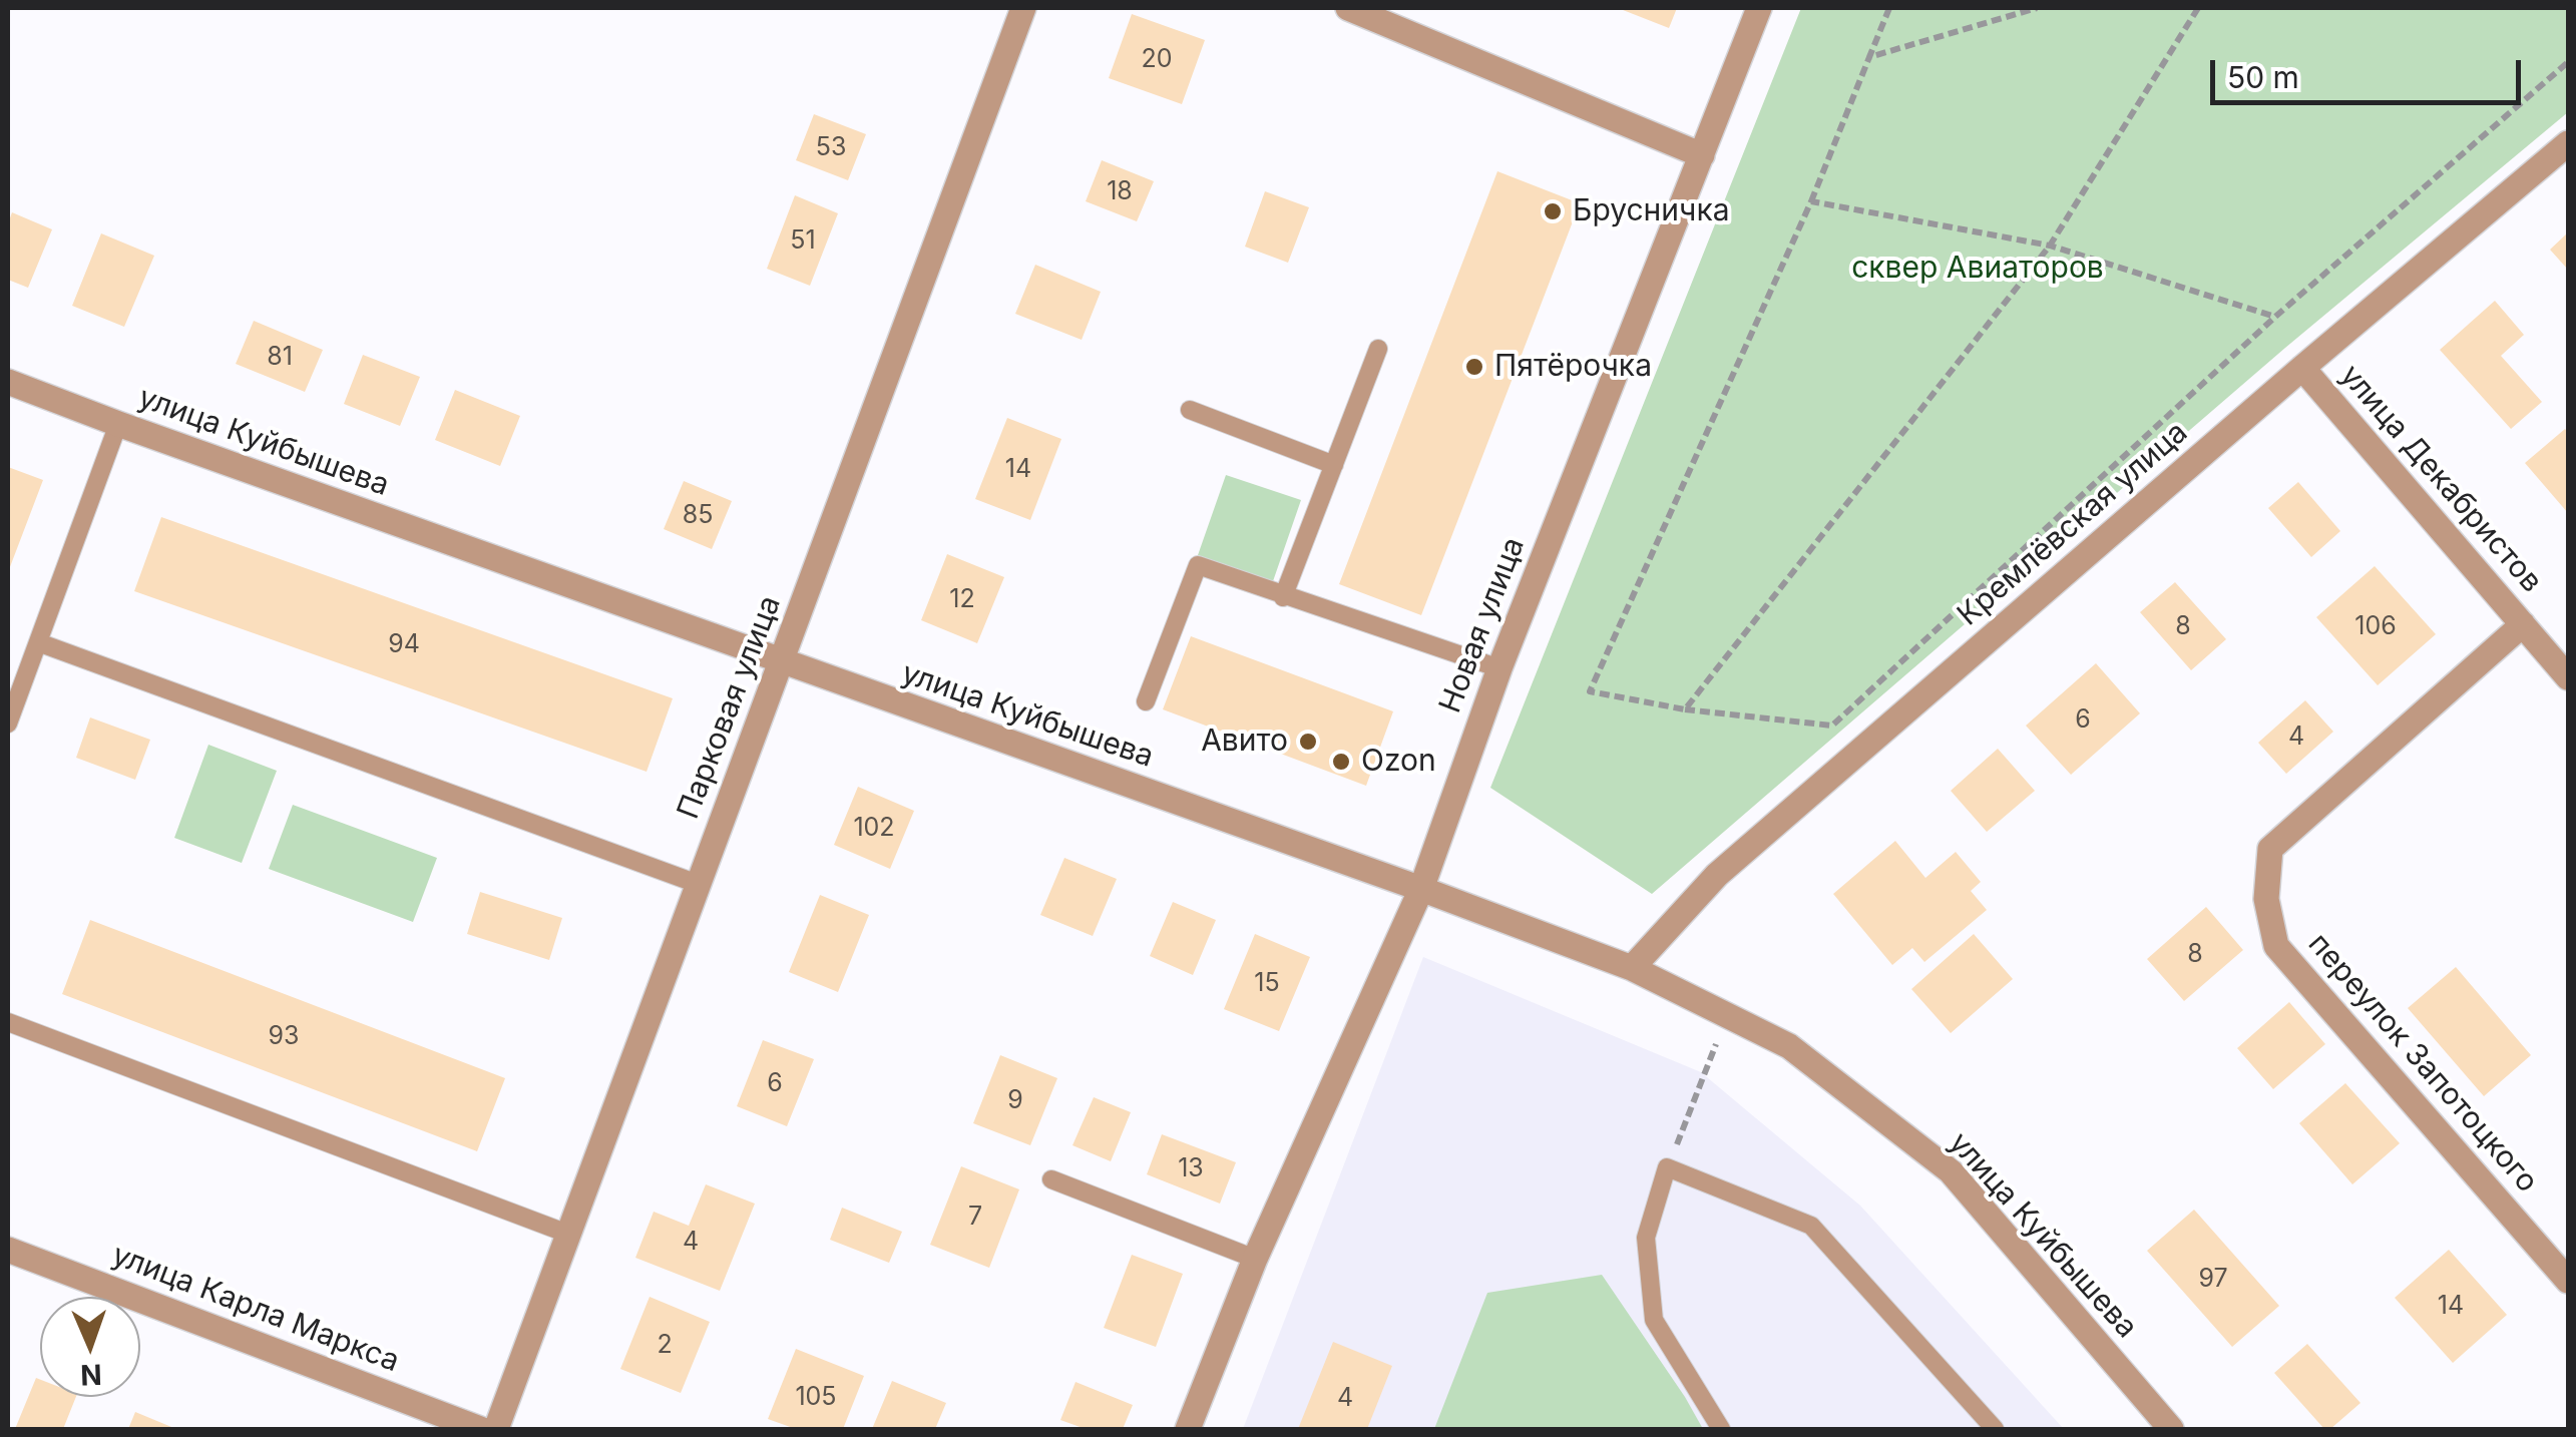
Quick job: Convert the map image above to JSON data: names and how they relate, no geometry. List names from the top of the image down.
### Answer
{
  "streets": {
    "street": [
      "улица Куйбышева",
      "улица Декабристов",
      "Кремлёвская улица",
      "Новая улица",
      "Парковая улица",
      "переулок Запотоцкого",
      "улица Карла Маркса"
    ]
  },
  "crossings": [
    ["улица Куйбышева", "Кремлёвская улица"],
    ["улица Куйбышева", "Новая улица"],
    ["улица Куйбышева", "Парковая улица"],
    ["улица Декабристов", "Кремлёвская улица"],
    ["улица Декабристов", "переулок Запотоцкого"]
  ],
  "parks": ["сквер Авиаторов"],
  "places": [
    "Брусничка",
    "Пятёрочка",
    "Авито",
    "Ozon"
  ],
  "house_numbers": [
    "20",
    "53",
    "18",
    "51",
    "81",
    "14",
    "85",
    "12",
    "8",
    "106",
    "94",
    "6",
    "4",
    "102",
    "8",
    "15",
    "93",
    "6",
    "9",
    "13",
    "7",
    "4",
    "97",
    "14",
    "2",
    "105",
    "4"
  ],
  "scale_bar": "50 m",
  "north": "bottom"
}
